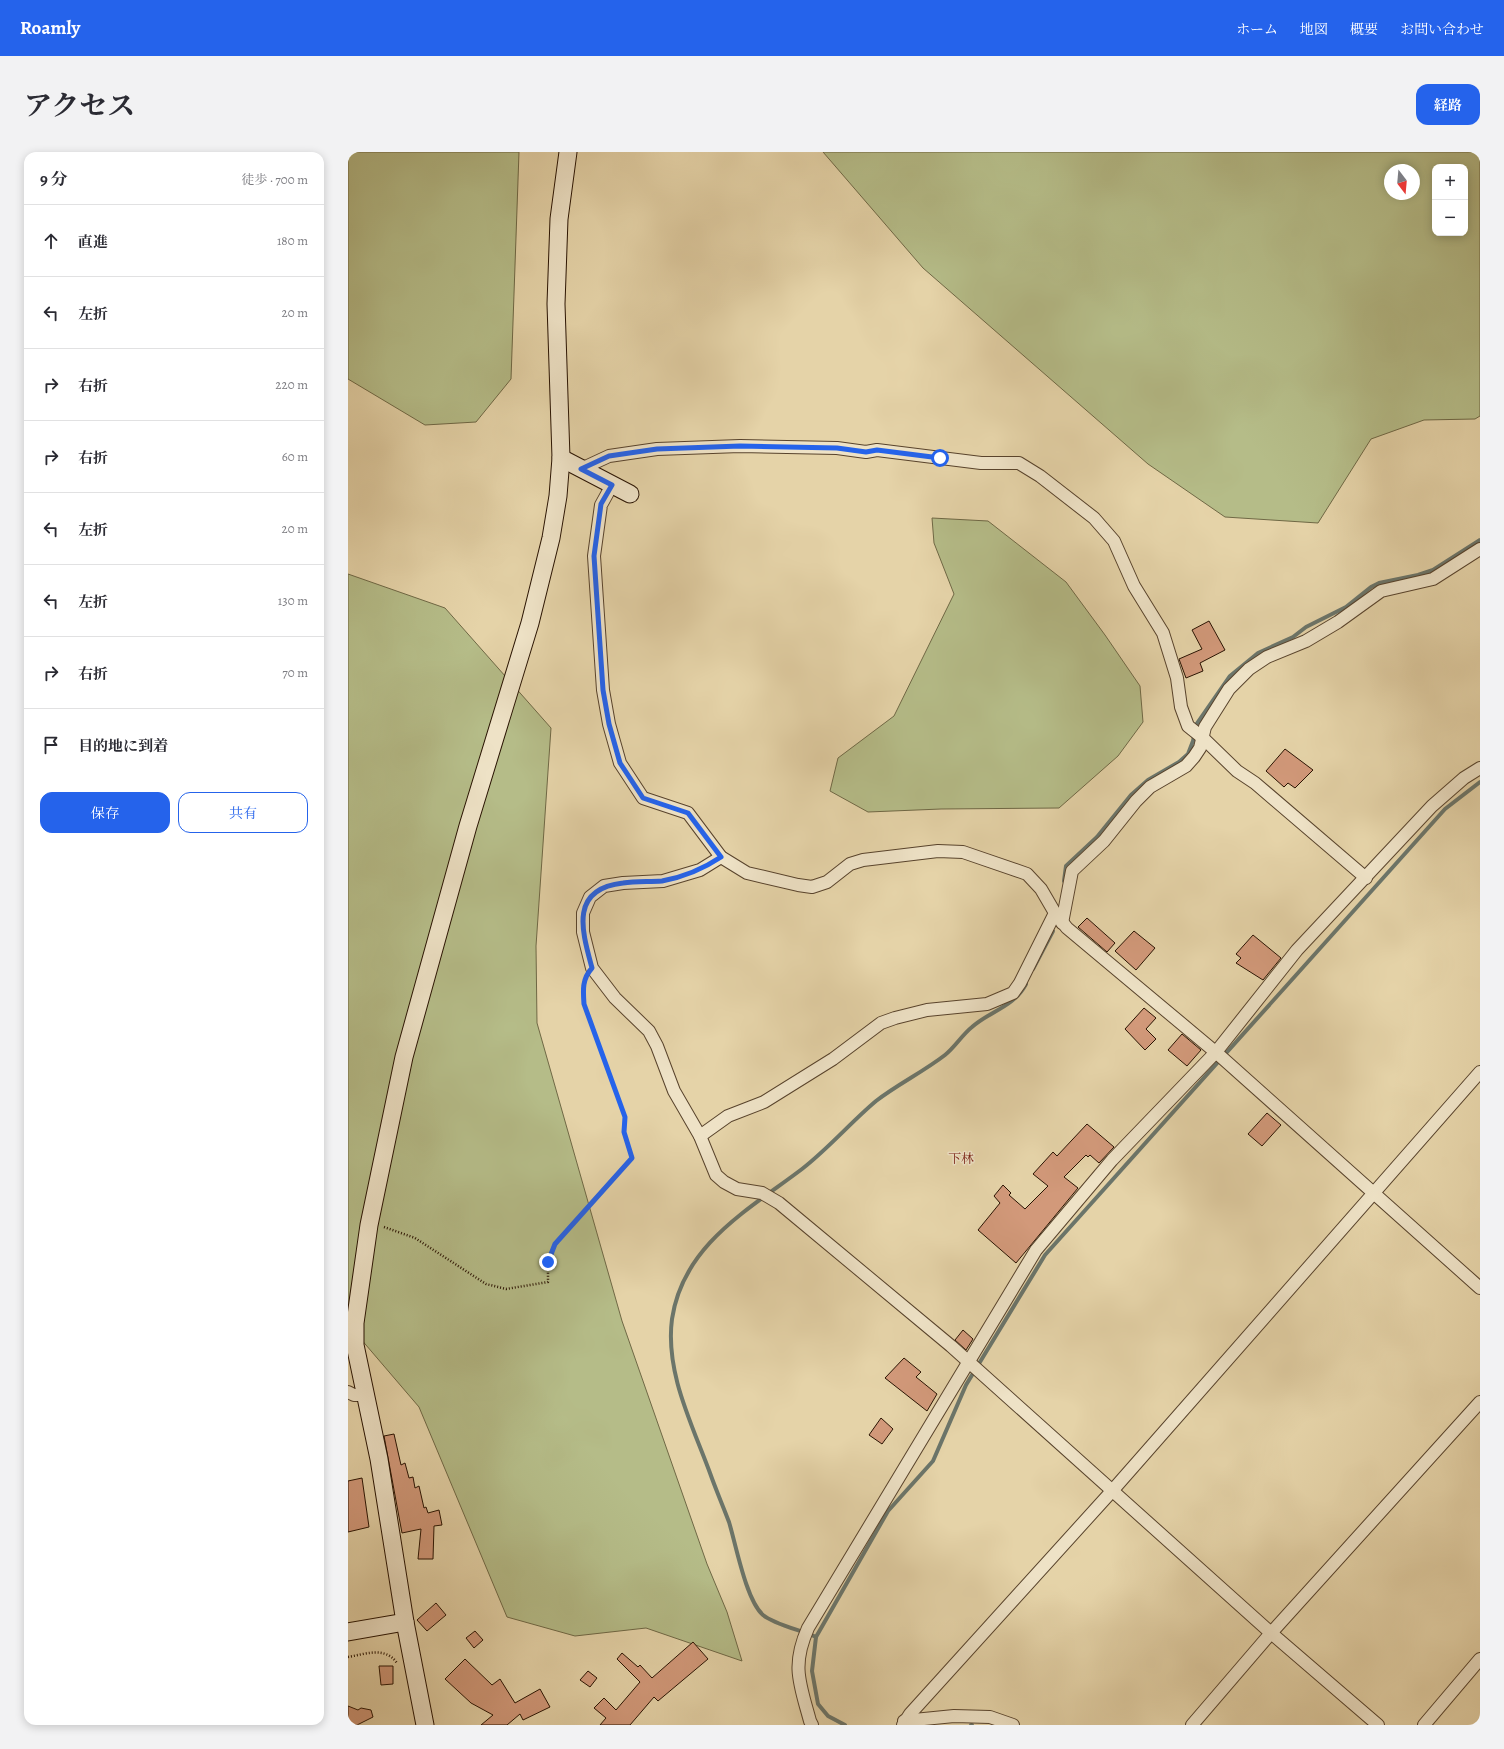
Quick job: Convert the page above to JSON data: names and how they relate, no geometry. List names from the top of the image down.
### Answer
{
  "districts": ["下林"],
  "north": "bottom",
  "page": {
    "header": "Roamly",
    "nav": [
      "ホーム",
      "地図",
      "概要",
      "お問い合わせ"
    ],
    "title": "アクセス",
    "buttons": [
      "経路",
      ["保存", "共有"]
    ],
    "heading": ["9 分", "徒歩 · 700 m"],
    "map_buttons": ["+", "−"],
    "list": [
      ["直進", "180 m"],
      ["左折", "20 m"],
      ["右折", "220 m"],
      ["右折", "60 m"],
      ["左折", "20 m"],
      ["左折", "130 m"],
      ["右折", "70 m"],
      "目的地に到着"
    ]
  }
}
